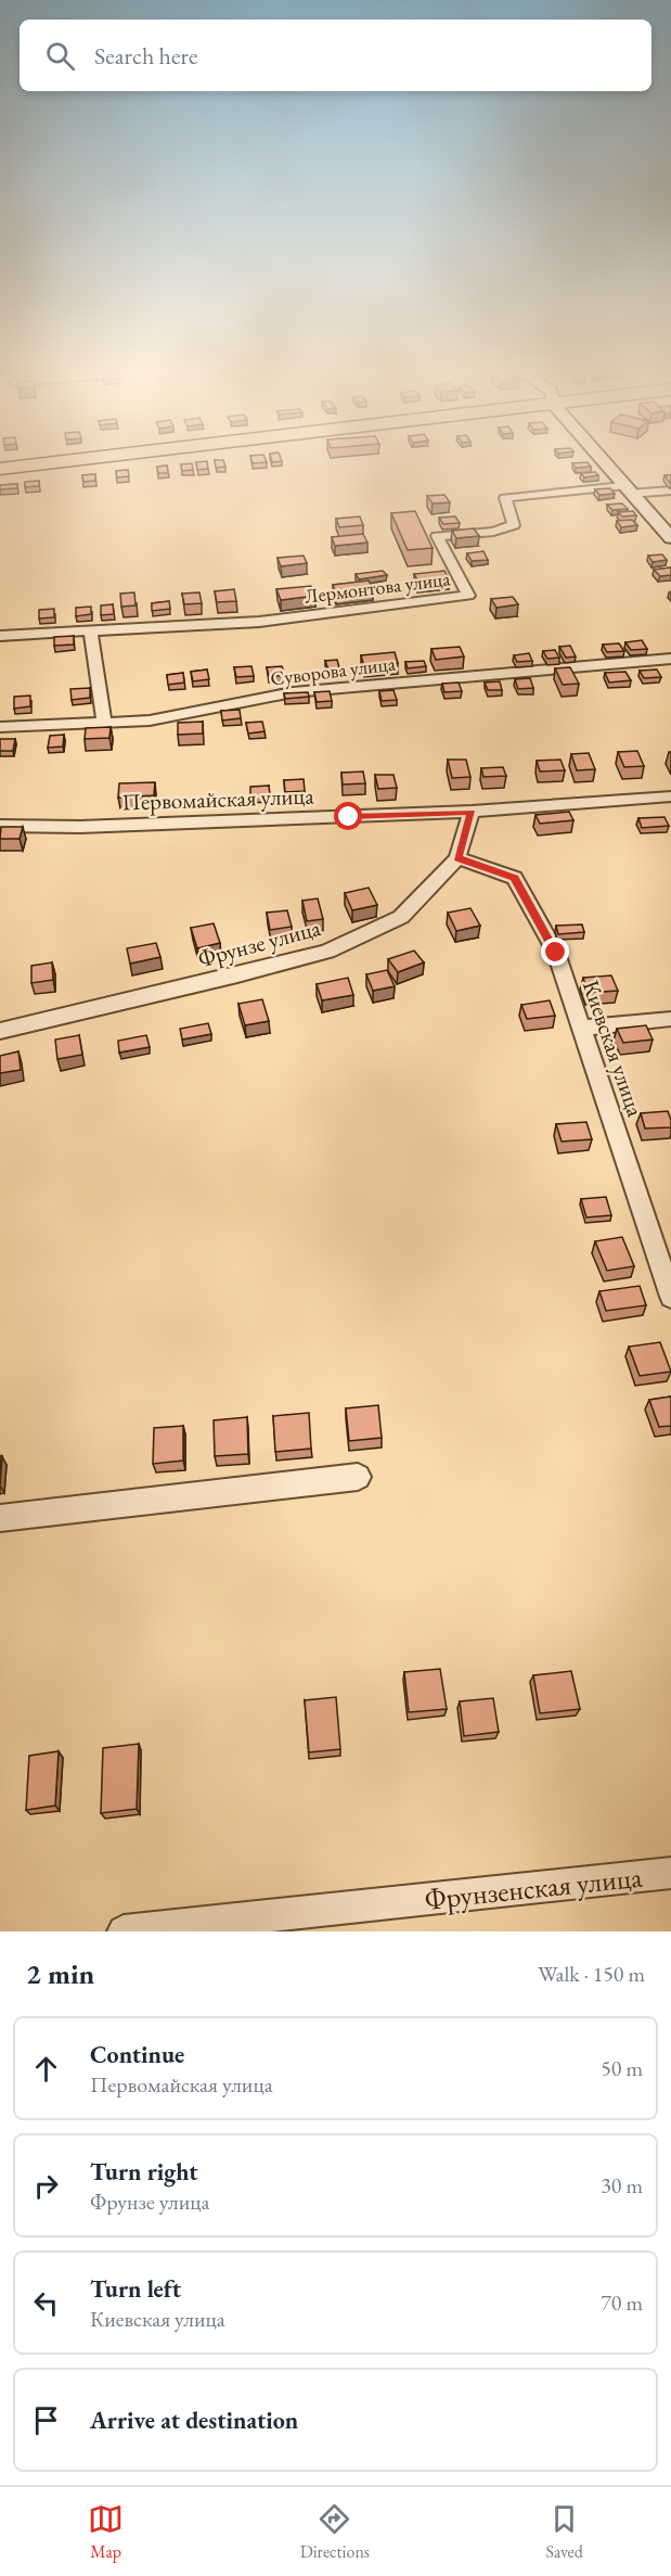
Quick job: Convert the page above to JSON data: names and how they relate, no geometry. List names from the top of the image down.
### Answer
{
  "streets": {
    "street": [
      "Лермонтова улица",
      "Суворова улица",
      "Первомайская улица",
      "Фрунзе улица",
      "Киевская улица",
      "Фрунзенская улица"
    ]
  },
  "crossings": [
    ["Первомайская улица", "Фрунзе улица"],
    ["Фрунзе улица", "Киевская улица"]
  ],
  "page": {
    "search": "Search here",
    "heading": ["2 min", "Walk · 150 m"],
    "list": [
      ["Continue", "Первомайская улица", "50 m"],
      ["Turn right", "Фрунзе улица", "30 m"],
      ["Turn left", "Киевская улица", "70 m"],
      "Arrive at destination"
    ],
    "nav": ["Map", "Directions", "Saved"]
  }
}
